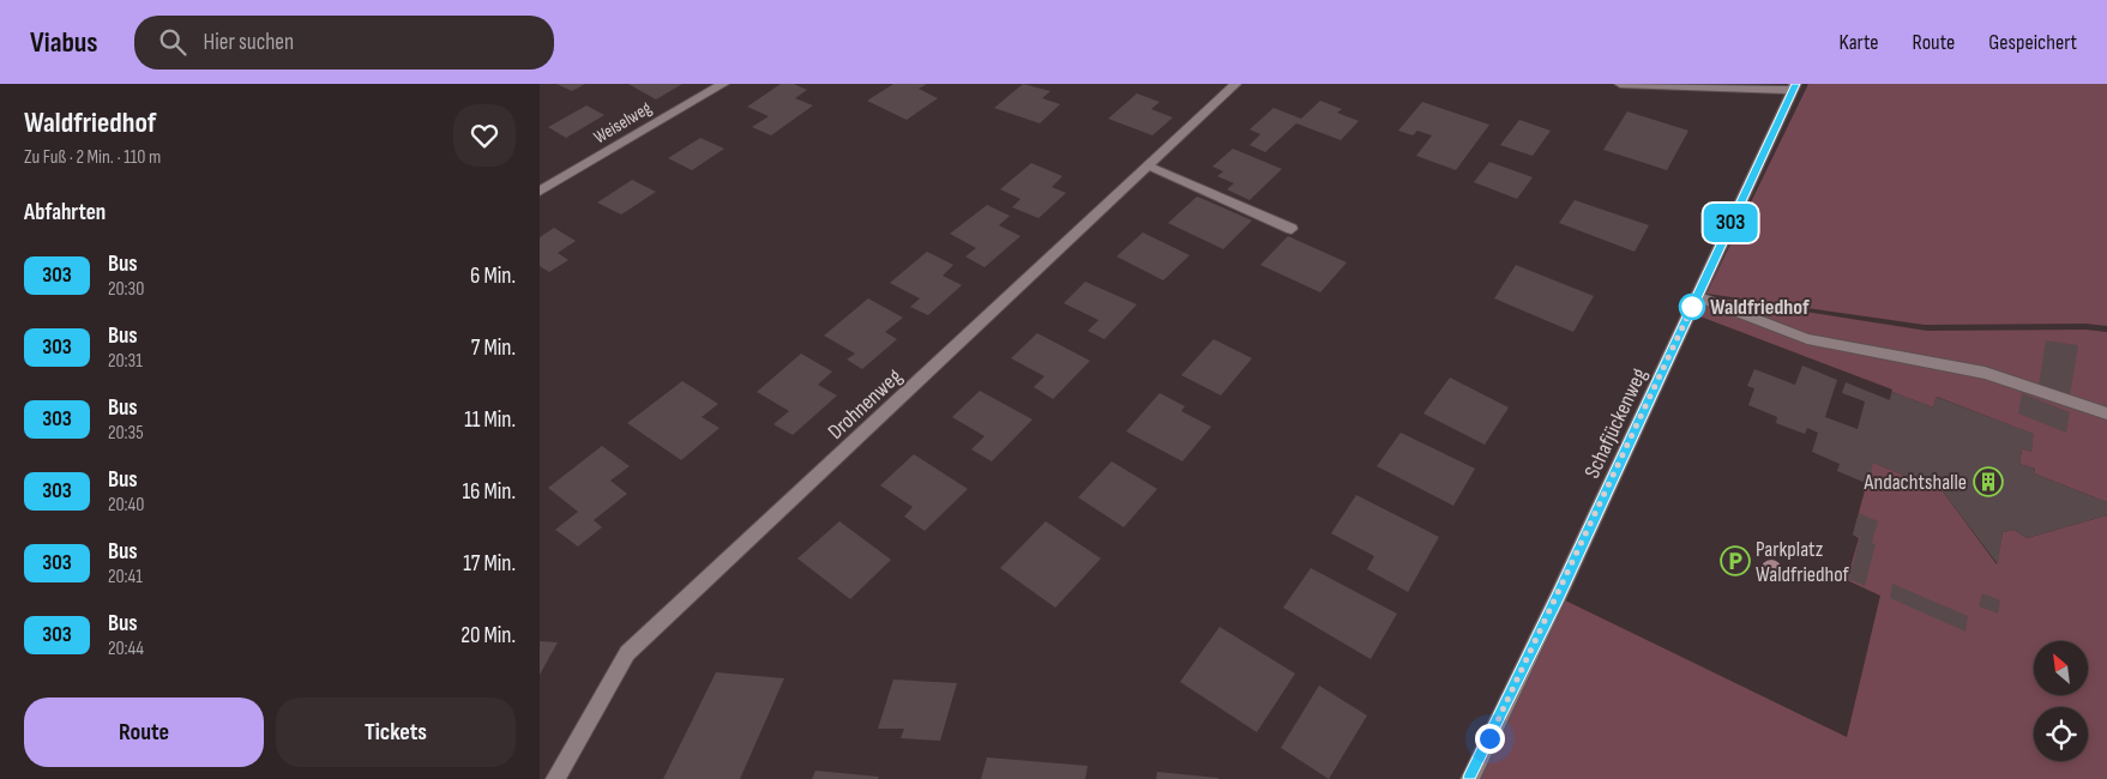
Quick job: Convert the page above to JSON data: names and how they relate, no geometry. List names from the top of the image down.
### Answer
{
  "streets": {
    "street": ["Weiselweg", "Drohnenweg", "Schafjückenweg"]
  },
  "places": {
    "other": ["Waldfriedhof"],
    "building": ["Andachtshalle"],
    "parking": ["Parkplatz Waldfriedhof"]
  },
  "lines": ["bus line 303"],
  "north": "top left",
  "page": {
    "header": "Viabus",
    "search": "Hier suchen",
    "nav": ["Karte", "Route", "Gespeichert"],
    "heading": [
      ["Waldfriedhof", "Zu Fuß · 2 Min. · 110 m"],
      "Abfahrten"
    ],
    "on_map": "303",
    "list": [
      {
        "mark": "303",
        "name": "Bus",
        "note": "20:30",
        "value": "6 Min."
      },
      {
        "mark": "303",
        "name": "Bus",
        "note": "20:31",
        "value": "7 Min."
      },
      {
        "mark": "303",
        "name": "Bus",
        "note": "20:35",
        "value": "11 Min."
      },
      {
        "mark": "303",
        "name": "Bus",
        "note": "20:40",
        "value": "16 Min."
      },
      {
        "mark": "303",
        "name": "Bus",
        "note": "20:41",
        "value": "17 Min."
      },
      {
        "mark": "303",
        "name": "Bus",
        "note": "20:44",
        "value": "20 Min."
      }
    ],
    "buttons": ["Route", "Tickets"]
  }
}
